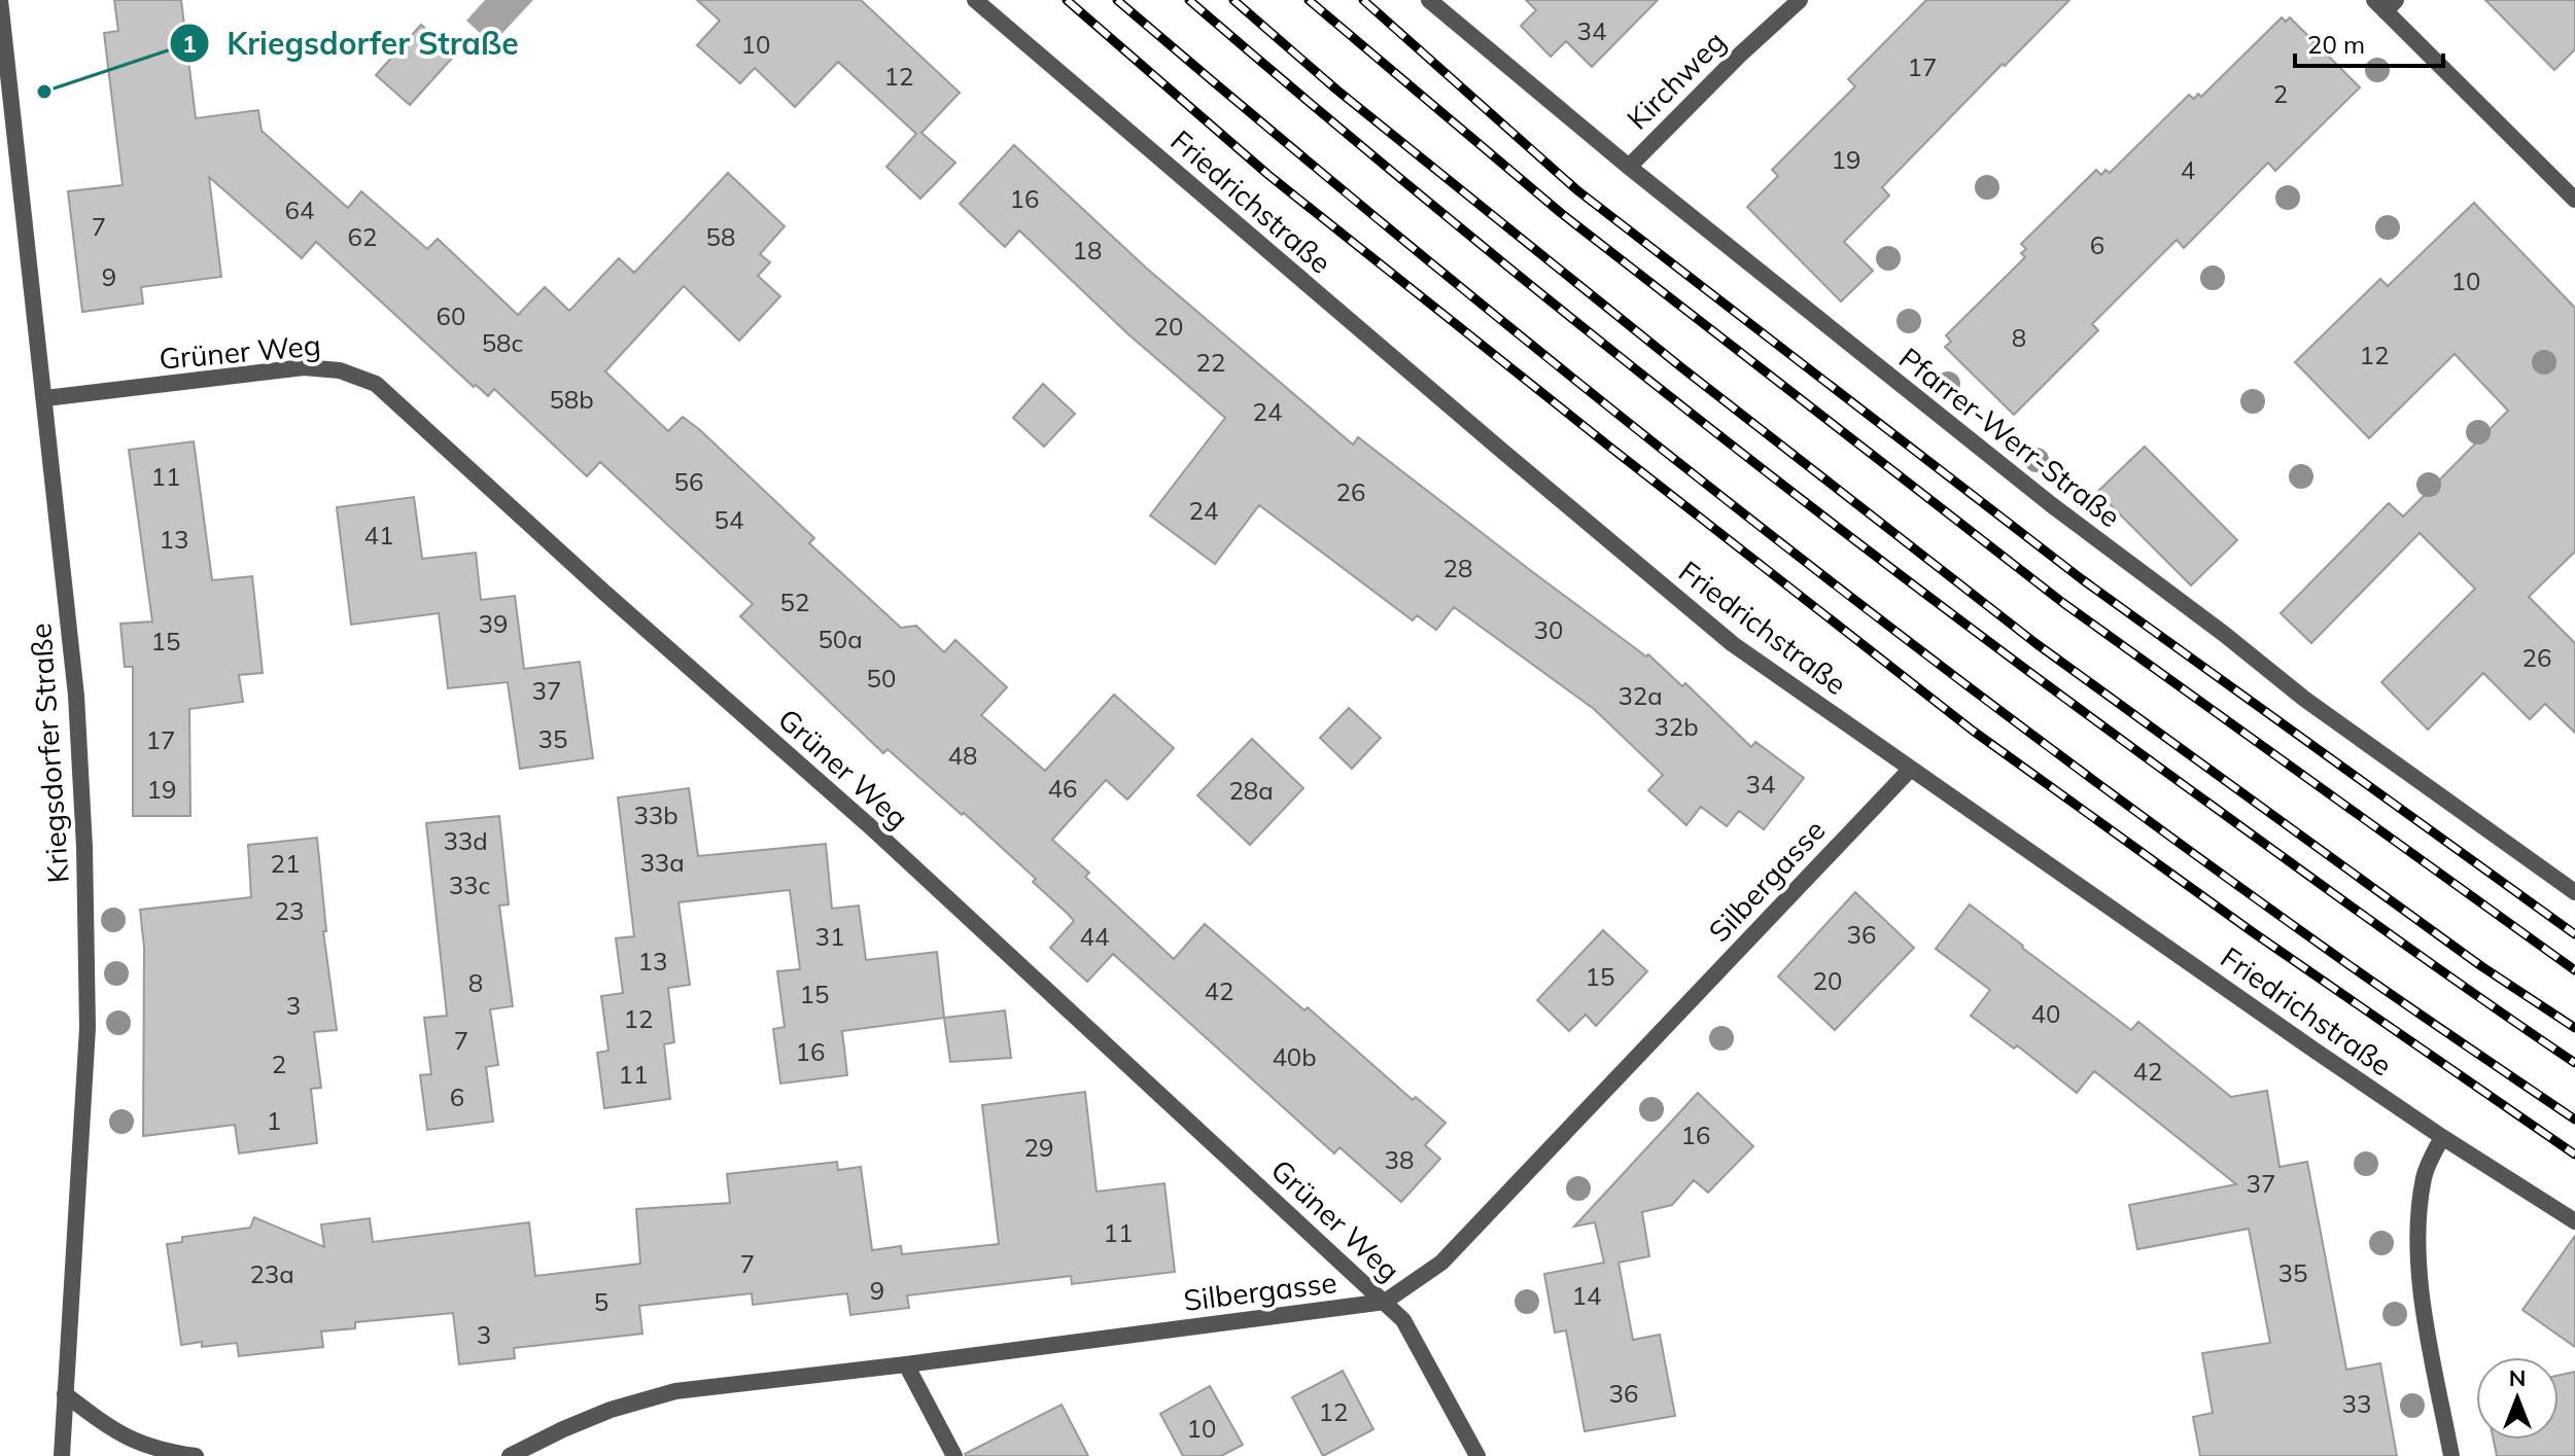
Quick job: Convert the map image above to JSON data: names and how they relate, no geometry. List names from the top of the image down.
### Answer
{
  "streets": {
    "street": [
      "Kirchweg",
      "Friedrichstraße",
      "Grüner Weg",
      "Pfarrer-Werr-Straße",
      "Kriegsdorfer Straße",
      "Silbergasse"
    ]
  },
  "crossings": [
    ["Kirchweg", "Pfarrer-Werr-Straße"],
    ["Friedrichstraße", "Silbergasse"],
    ["Grüner Weg", "Kriegsdorfer Straße"],
    ["Grüner Weg", "Silbergasse"]
  ],
  "places": ["Kriegsdorfer Straße"],
  "house_numbers": [
    "34",
    "10",
    "17",
    "12",
    "2",
    "19",
    "4",
    "16",
    "64",
    "7",
    "62",
    "58",
    "6",
    "18",
    "9",
    "10",
    "60",
    "20",
    "8",
    "58c",
    "12",
    "22",
    "58b",
    "24",
    "11",
    "56",
    "26",
    "24",
    "54",
    "41",
    "13",
    "28",
    "52",
    "39",
    "30",
    "50a",
    "15",
    "26",
    "50",
    "37",
    "32a",
    "32b",
    "35",
    "17",
    "48",
    "34",
    "46",
    "19",
    "28a",
    "33b",
    "33d",
    "33a",
    "21",
    "33c",
    "23",
    "36",
    "31",
    "44",
    "13",
    "15",
    "20",
    "8",
    "42",
    "15",
    "3",
    "40",
    "12",
    "7",
    "16",
    "40b",
    "2",
    "42",
    "11",
    "6",
    "1",
    "16",
    "29",
    "38",
    "37",
    "11",
    "7",
    "35",
    "23a",
    "9",
    "14",
    "5",
    "3",
    "36",
    "33",
    "12",
    "10"
  ],
  "scale_bar": "20 m",
  "north": "top"
}
